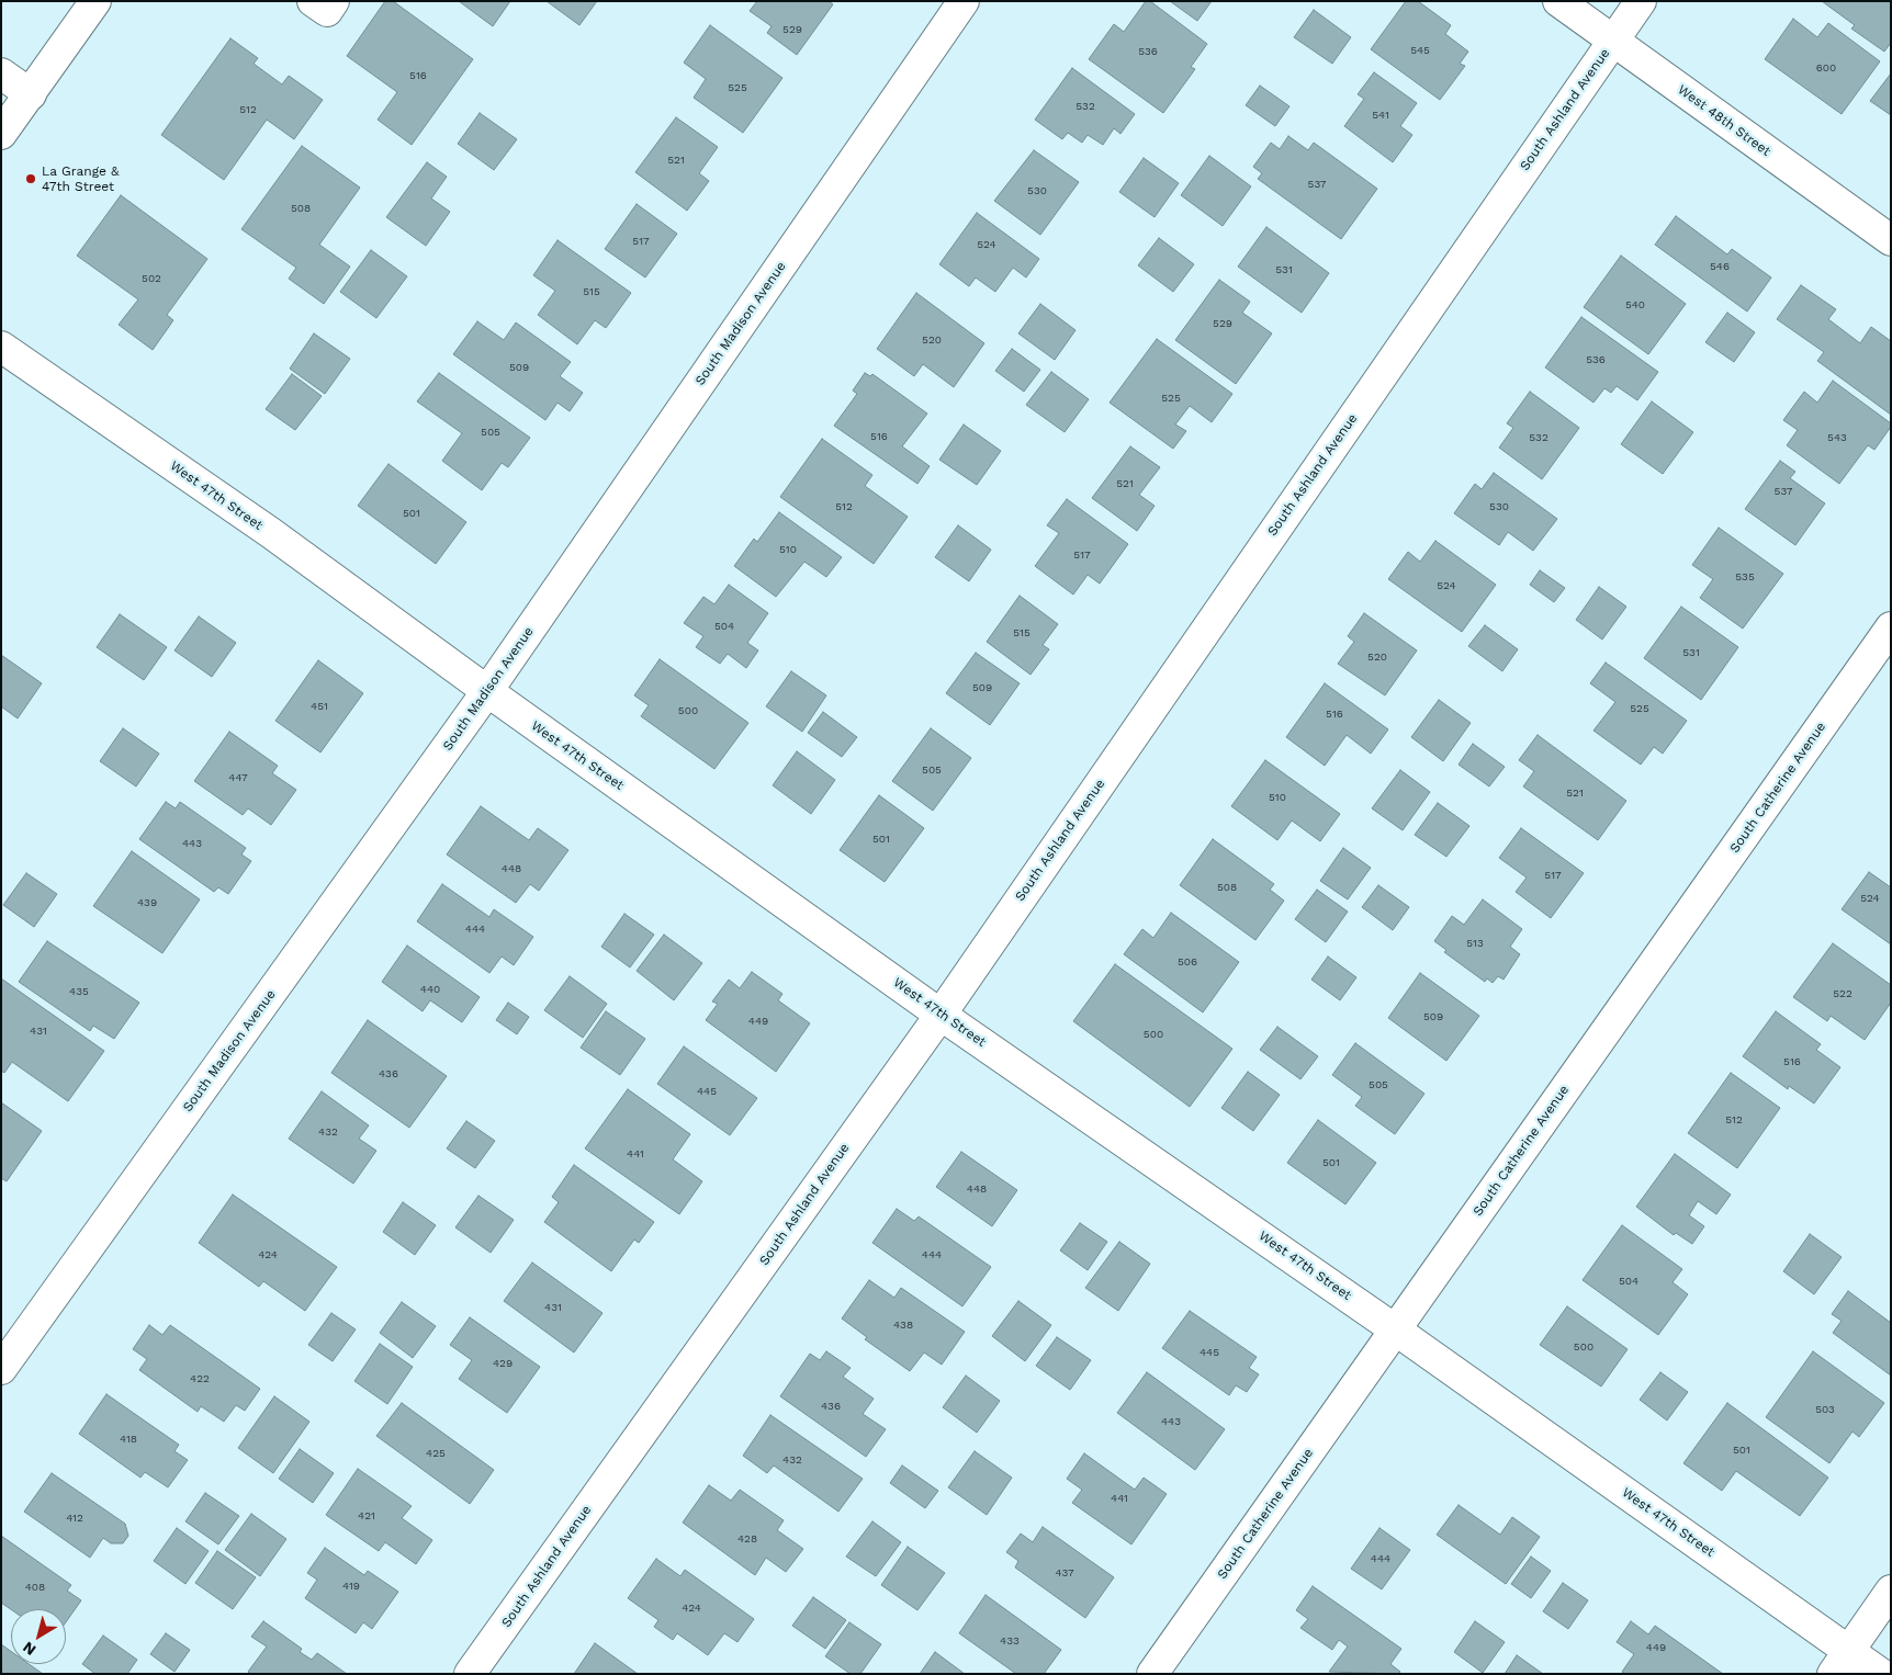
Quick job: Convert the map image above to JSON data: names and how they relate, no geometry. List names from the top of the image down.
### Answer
{
  "streets": {
    "street": [
      "South Ashland Avenue",
      "West 48th Street",
      "South Madison Avenue",
      "West 47th Street",
      "South Catherine Avenue"
    ]
  },
  "crossings": [
    ["South Ashland Avenue", "West 48th Street"],
    ["South Ashland Avenue", "West 47th Street"],
    ["South Madison Avenue", "West 47th Street"],
    ["West 47th Street", "South Catherine Avenue"]
  ],
  "places": ["La Grange & 47th Street"],
  "house_numbers": [
    "529",
    "545",
    "536",
    "600",
    "516",
    "525",
    "532",
    "512",
    "541",
    "521",
    "537",
    "530",
    "508",
    "517",
    "524",
    "546",
    "531",
    "502",
    "515",
    "540",
    "529",
    "520",
    "536",
    "509",
    "525",
    "505",
    "516",
    "532",
    "543",
    "521",
    "537",
    "512",
    "530",
    "501",
    "510",
    "517",
    "535",
    "524",
    "504",
    "515",
    "531",
    "520",
    "509",
    "451",
    "525",
    "500",
    "516",
    "505",
    "447",
    "521",
    "510",
    "501",
    "443",
    "448",
    "517",
    "508",
    "524",
    "439",
    "444",
    "513",
    "506",
    "440",
    "435",
    "522",
    "509",
    "449",
    "431",
    "500",
    "516",
    "436",
    "505",
    "445",
    "512",
    "432",
    "441",
    "501",
    "448",
    "424",
    "444",
    "504",
    "431",
    "438",
    "500",
    "445",
    "429",
    "422",
    "436",
    "503",
    "443",
    "418",
    "501",
    "425",
    "432",
    "441",
    "421",
    "412",
    "428",
    "444",
    "437",
    "419",
    "408",
    "424",
    "433",
    "449"
  ],
  "north": "bottom left"
}
